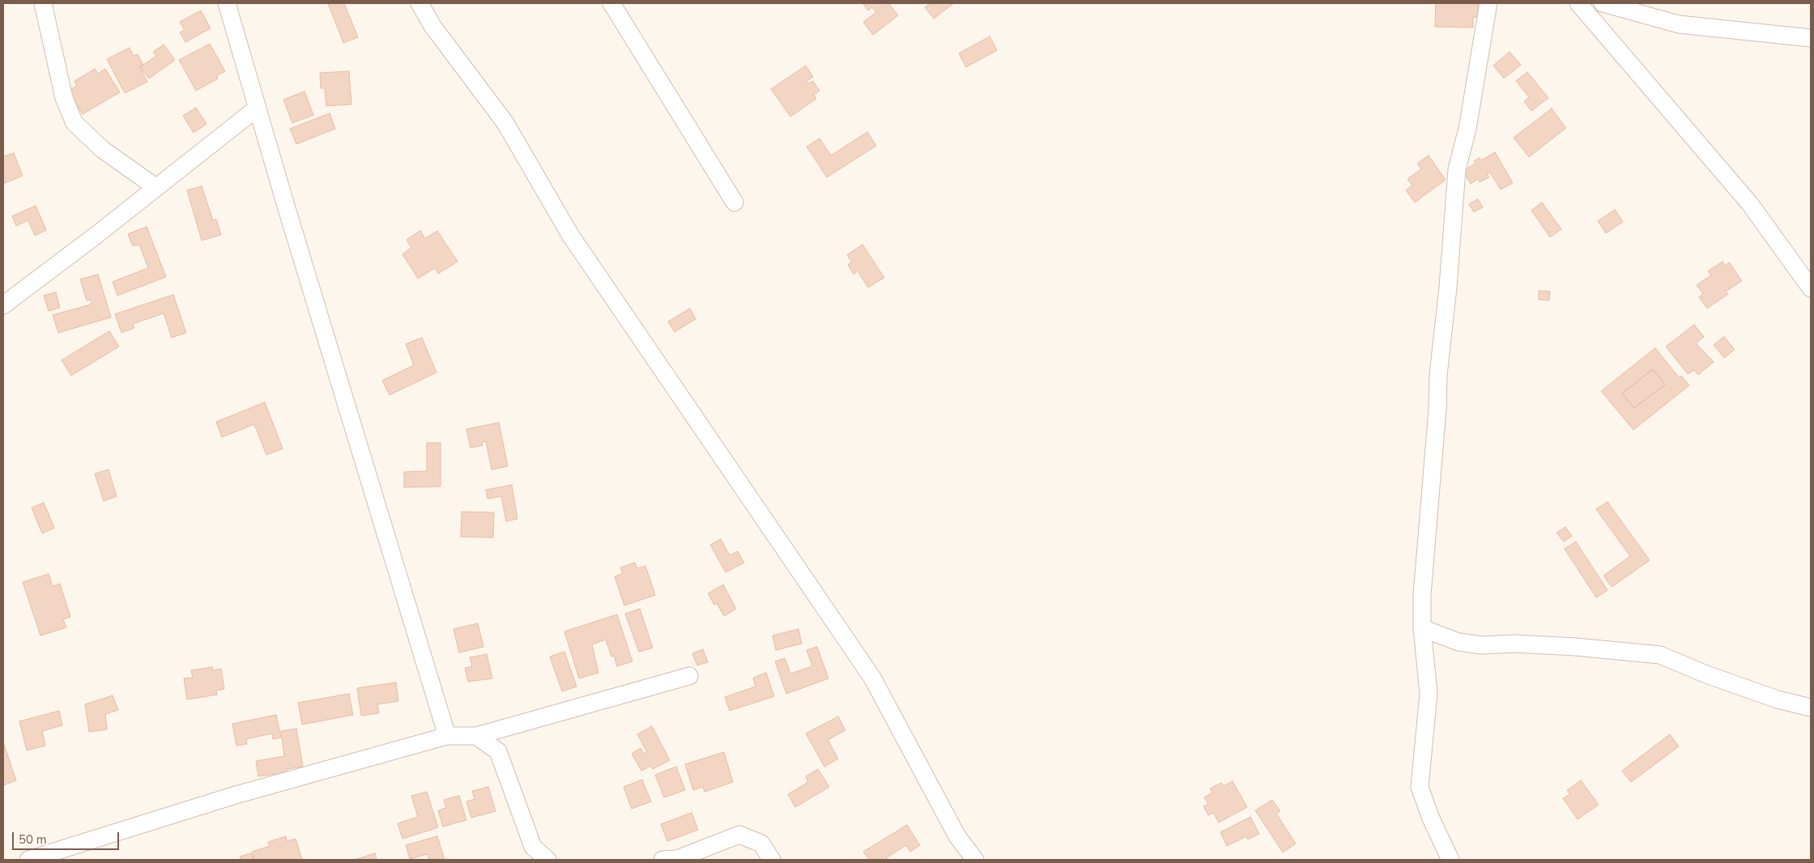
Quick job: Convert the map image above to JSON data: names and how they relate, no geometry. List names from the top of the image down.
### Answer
{
  "scale_bar": "50 m"
}
